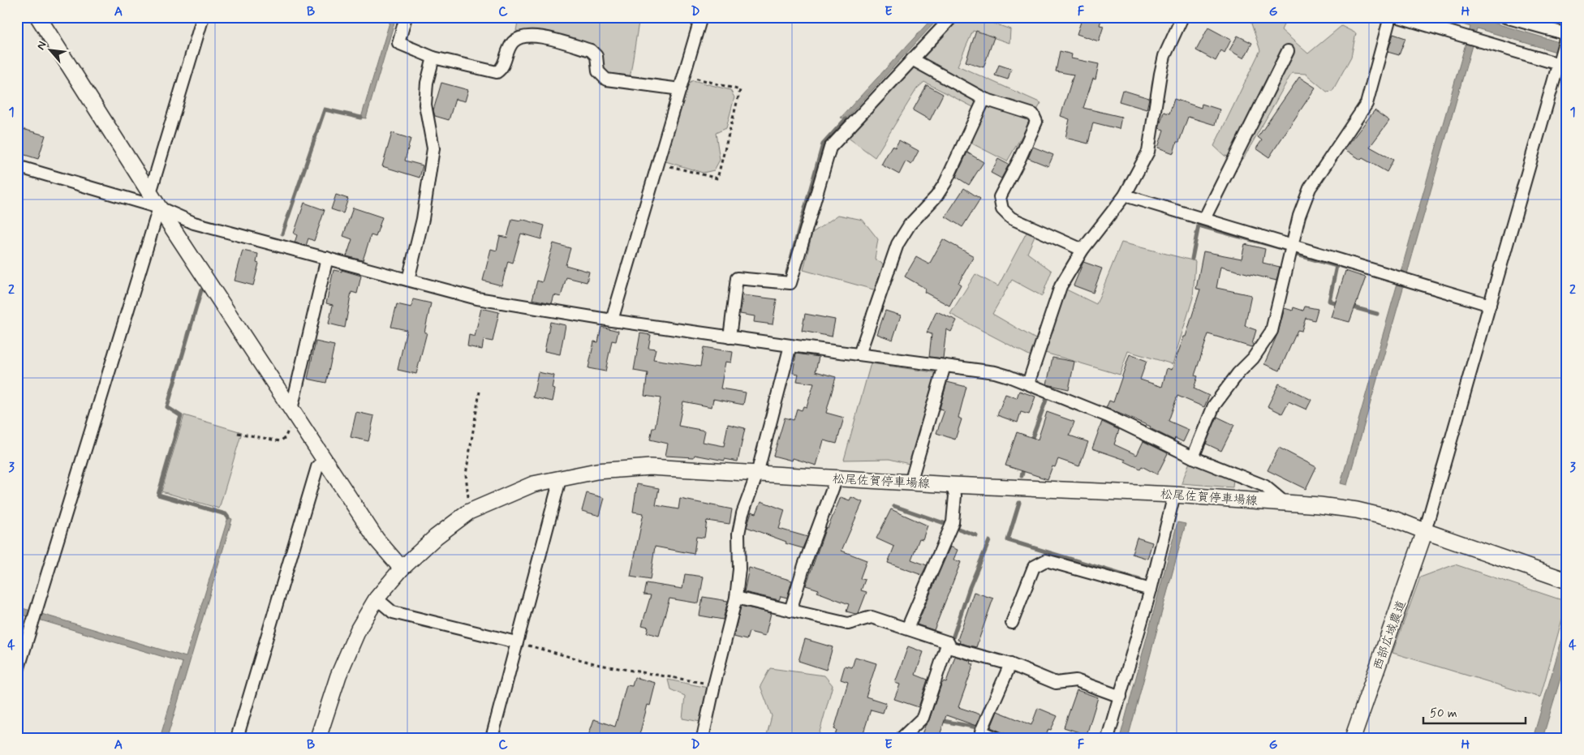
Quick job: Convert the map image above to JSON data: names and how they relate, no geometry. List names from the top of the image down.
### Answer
{
  "streets": {
    "main road": ["松尾佐賀停車場線", "西部広域農道"]
  },
  "crossings": [
    ["松尾佐賀停車場線", "西部広域農道"]
  ],
  "scale_bar": "50 m",
  "north": "top left",
  "grid": {
    "columns": [
      "A",
      "B",
      "C",
      "D",
      "E",
      "F",
      "G",
      "H"
    ],
    "rows": [
      "1",
      "2",
      "3",
      "4"
    ]
  }
}
